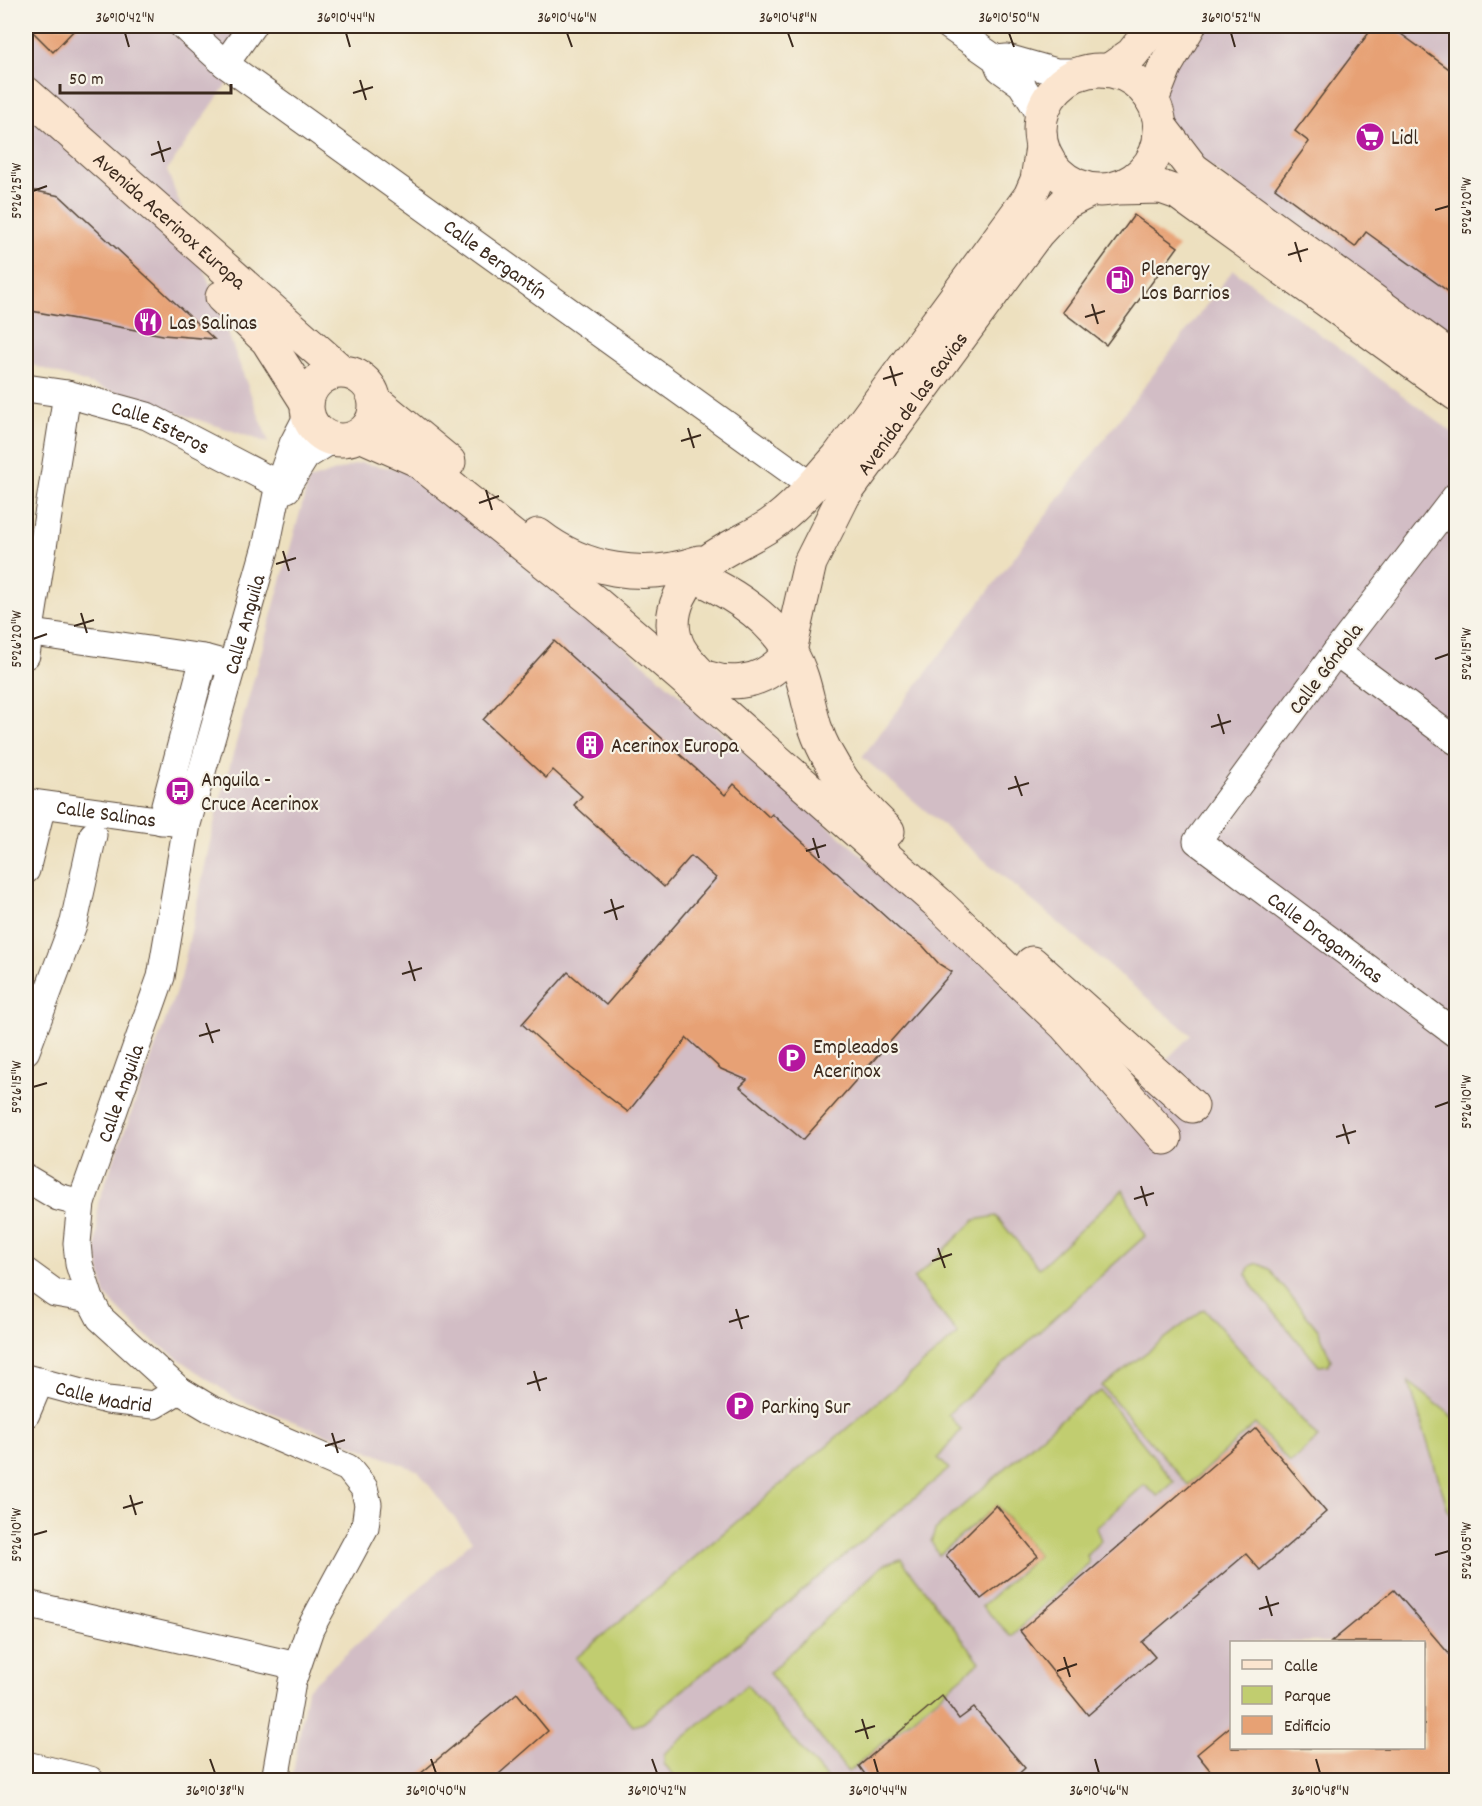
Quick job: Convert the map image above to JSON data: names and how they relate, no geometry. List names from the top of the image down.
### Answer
{
  "streets": {
    "street": [
      "Avenida Acerinox Europa",
      "Calle Bergantín",
      "Avenida de las Gavias",
      "Calle Esteros",
      "Calle Anguila",
      "Calle Góndola",
      "Calle Salinas",
      "Calle Dragaminas",
      "Calle Madrid"
    ]
  },
  "crossings": [
    ["Avenida Acerinox Europa", "Calle Anguila"],
    ["Calle Bergantín", "Avenida de las Gavias"],
    ["Calle Esteros", "Calle Anguila"],
    ["Calle Anguila", "Calle Salinas"],
    ["Calle Anguila", "Calle Madrid"],
    ["Calle Góndola", "Calle Dragaminas"]
  ],
  "places": {
    "supermarket": ["Lidl"],
    "fuel station": ["Plenergy Los Barrios"],
    "restaurant": ["Las Salinas"],
    "building": ["Acerinox Europa"],
    "bus stop": ["Anguila - Cruce Acerinox"],
    "parking": ["Empleados Acerinox", "Parking Sur"]
  },
  "legend": ["Calle", "Parque", "Edificio"],
  "scale_bar": "50 m",
  "coordinates": [
    "36°10'42\"N",
    "36°10'44\"N",
    "36°10'46\"N",
    "36°10'48\"N",
    "36°10'50\"N",
    "36°10'52\"N",
    "5°26'25\"W",
    "5°26'20\"W",
    "5°26'15\"W",
    "5°26'10\"W",
    "5°26'05\"W",
    "36°10'38\"N",
    "36°10'40\"N"
  ]
}
